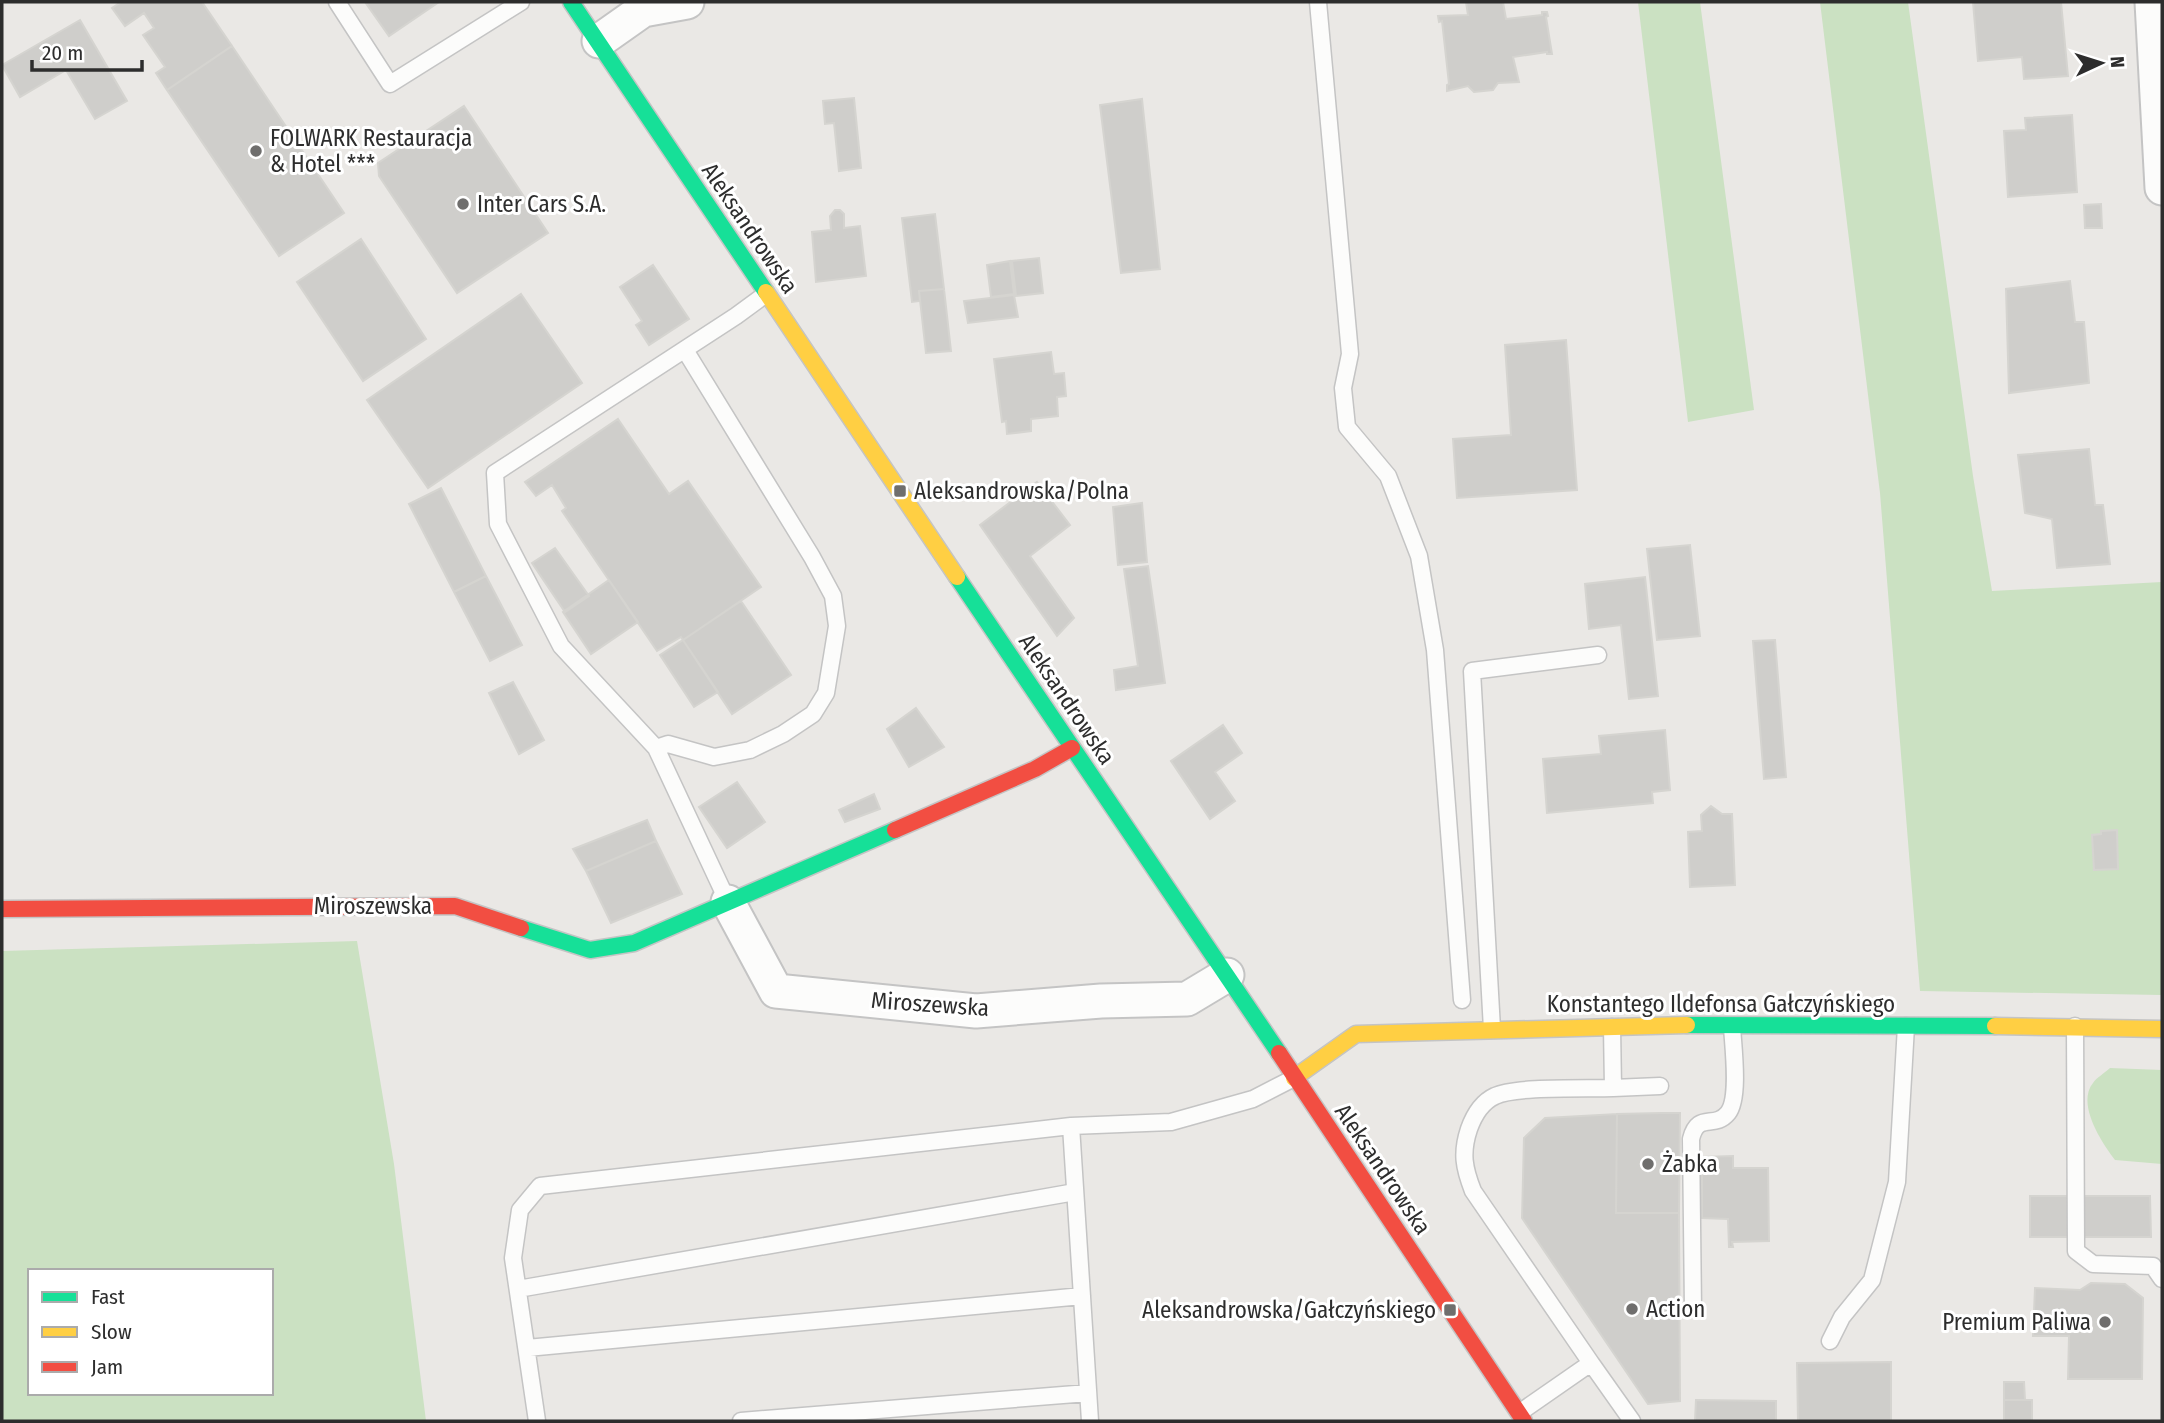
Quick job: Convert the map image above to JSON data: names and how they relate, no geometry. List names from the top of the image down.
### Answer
{
  "streets": {
    "street": ["Aleksandrowska", "Miroszewska", "Konstantego Ildefonsa Gałczyńskiego"]
  },
  "crossings": [
    ["Aleksandrowska", "Miroszewska"],
    ["Aleksandrowska", "Konstantego Ildefonsa Gałczyńskiego"]
  ],
  "places": {
    "other": [
      "FOLWARK Restauracja & Hotel ***",
      "Inter Cars S.A.",
      "Żabka",
      "Action",
      "Premium Paliwa"
    ],
    "transit": ["Aleksandrowska/Polna", "Aleksandrowska/Gałczyńskiego"]
  },
  "legend": ["Fast", "Slow", "Jam"],
  "scale_bar": "20 m",
  "north": "right"
}
